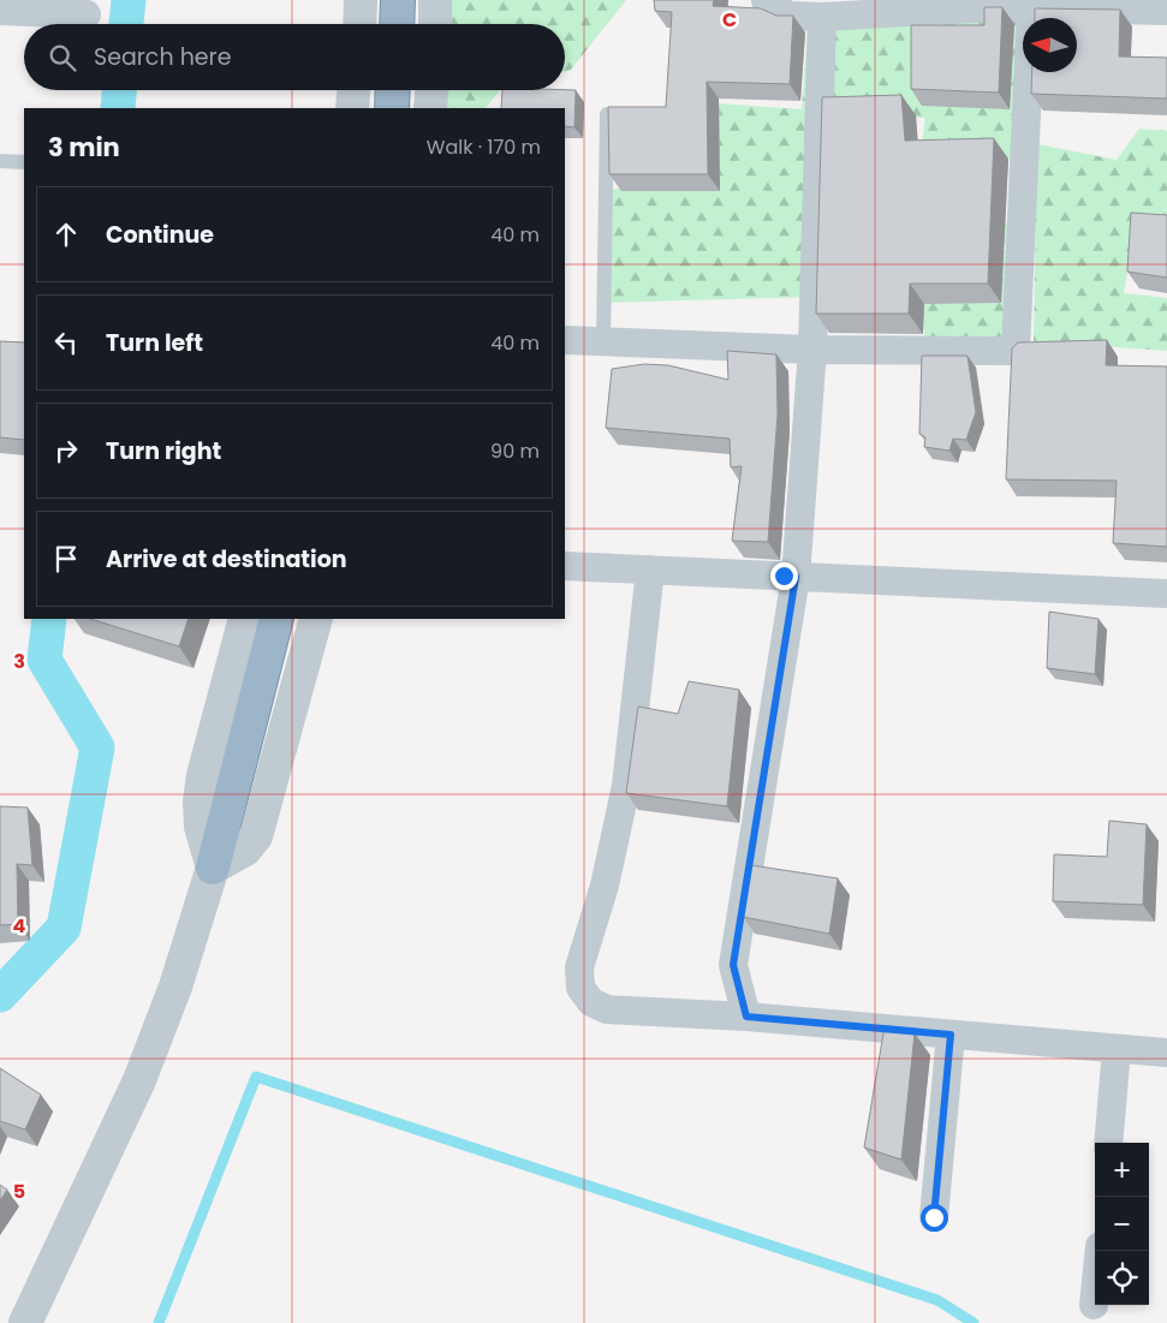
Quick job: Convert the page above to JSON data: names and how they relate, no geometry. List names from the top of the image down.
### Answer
{
  "north": "left",
  "page": {
    "search": "Search here",
    "heading": ["3 min", "Walk · 170 m"],
    "list": [
      ["Continue", "40 m"],
      ["Turn left", "40 m"],
      ["Turn right", "90 m"],
      "Arrive at destination"
    ],
    "map_buttons": ["+", "−"]
  },
  "grid": {
    "columns": ["C"],
    "rows": ["3", "4", "5"]
  }
}
